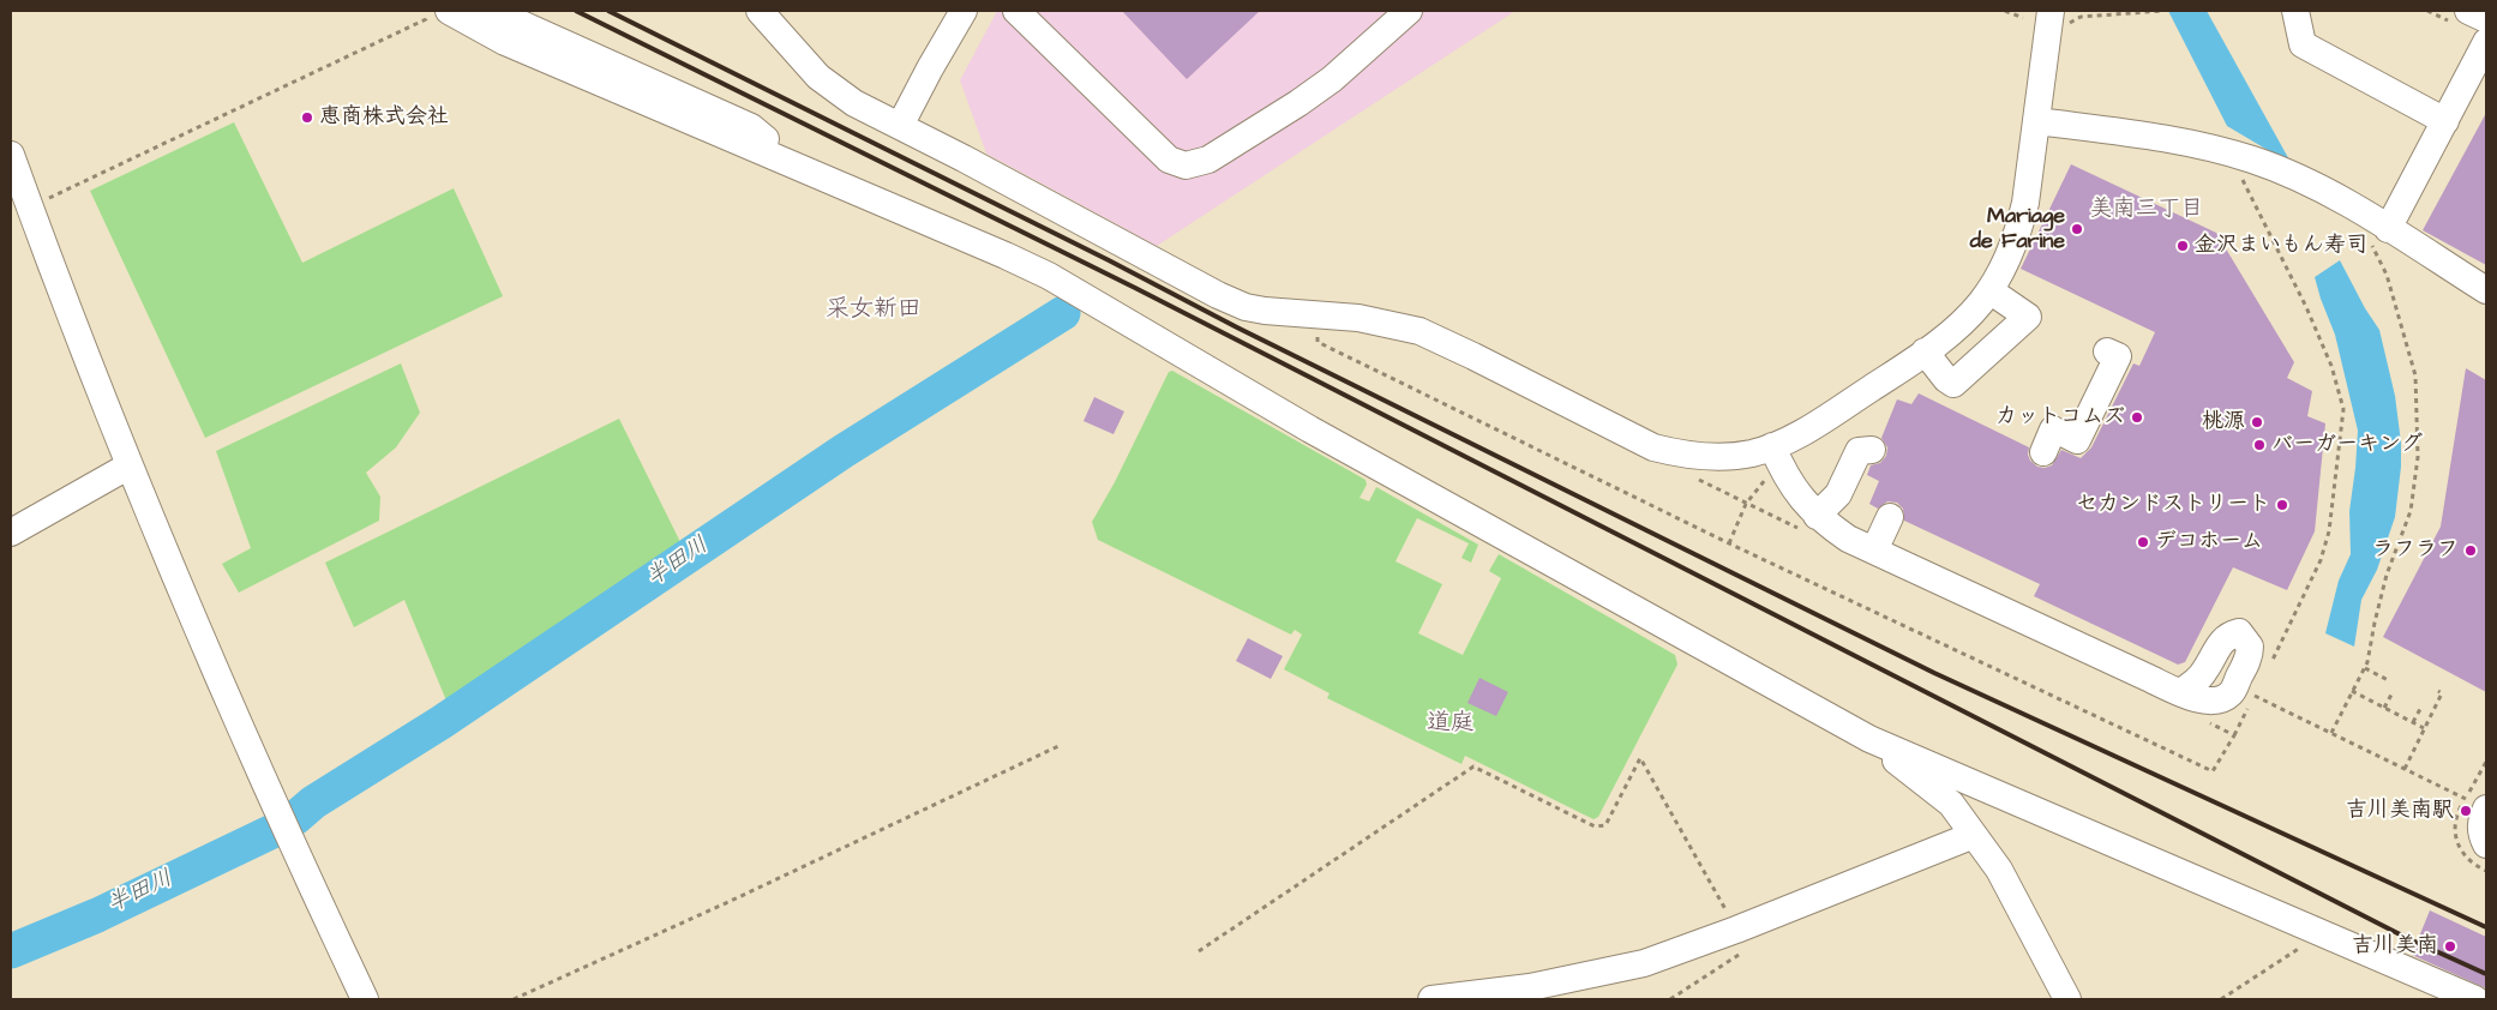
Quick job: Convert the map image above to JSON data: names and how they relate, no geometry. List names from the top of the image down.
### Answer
{
  "districts": ["美南三丁目", "采女新田", "道庭"],
  "water": ["半田川"],
  "places": [
    "恵商株式会社",
    "Mariage de Farine",
    "金沢まいもん寿司",
    "カットコムズ",
    "桃源",
    "バーガーキング",
    "セカンドストリート",
    "デコホーム",
    "ラフラフ",
    "吉川美南駅",
    "吉川美南"
  ]
}
